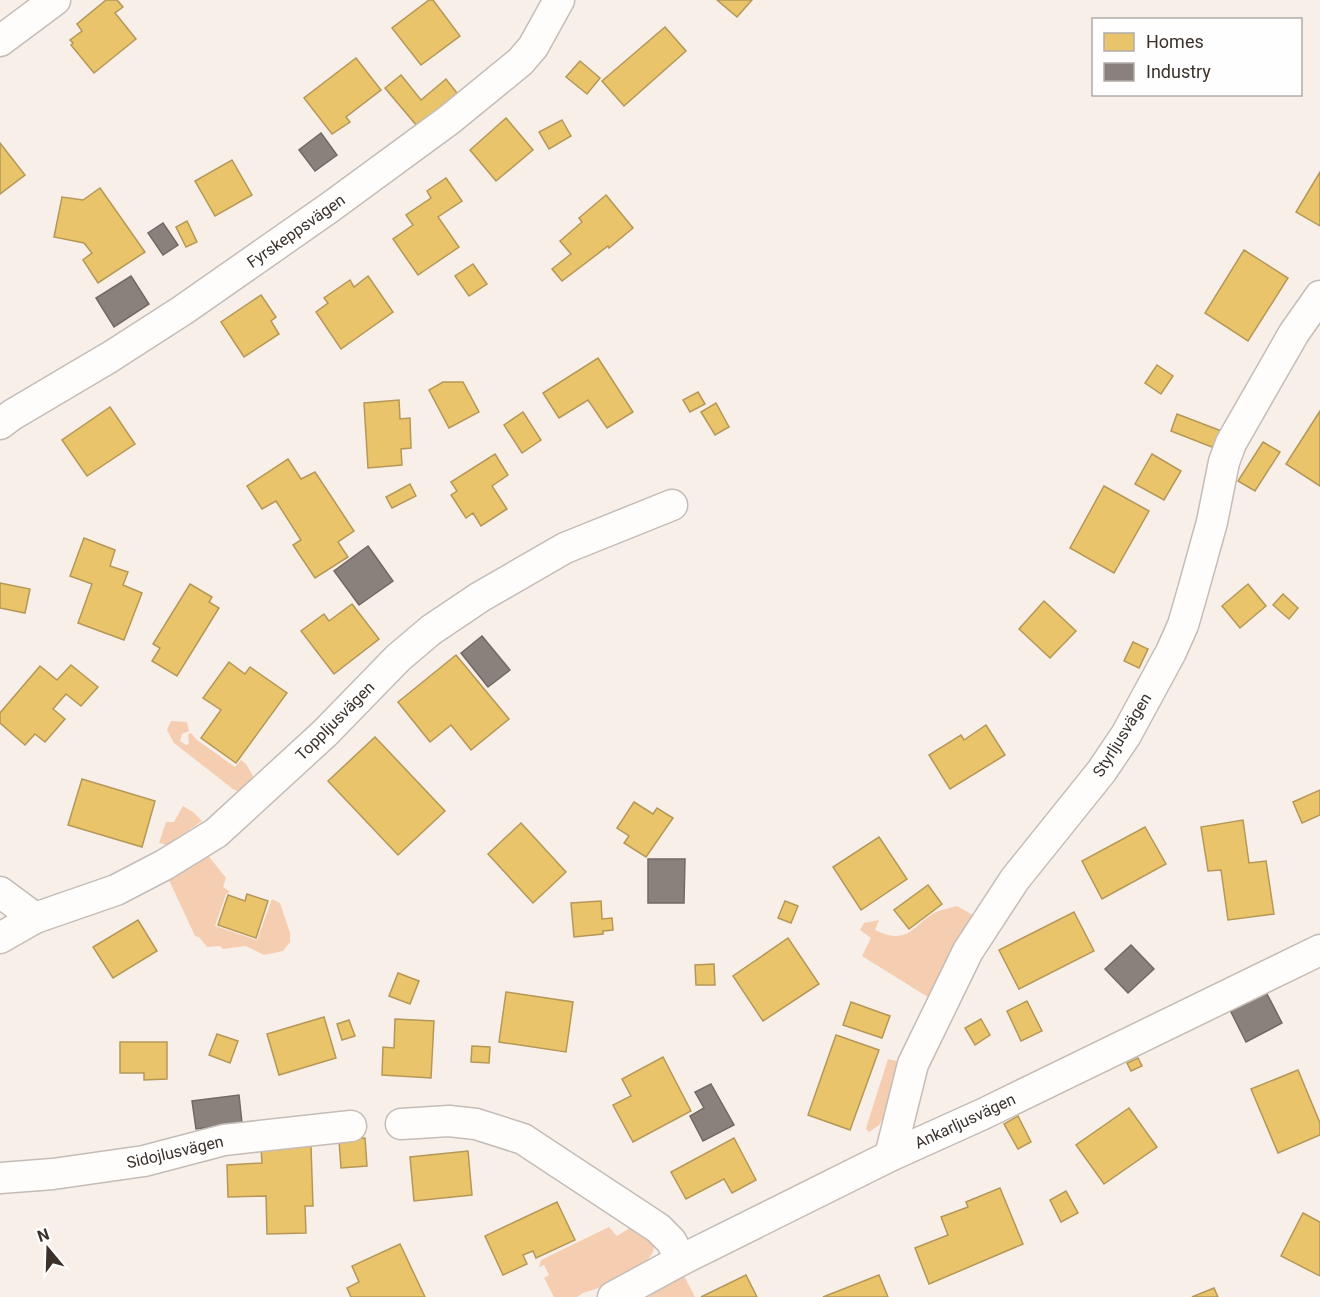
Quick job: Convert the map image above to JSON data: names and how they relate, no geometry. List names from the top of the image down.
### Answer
{
  "streets": {
    "street": [
      "Fyrskeppsvägen",
      "Toppljusvägen",
      "Styrljusvägen",
      "Ankarljusvägen",
      "Sidojlusvägen"
    ]
  },
  "crossings": [
    ["Styrljusvägen", "Ankarljusvägen"]
  ],
  "legend": ["Homes", "Industry"],
  "north": "top"
}
